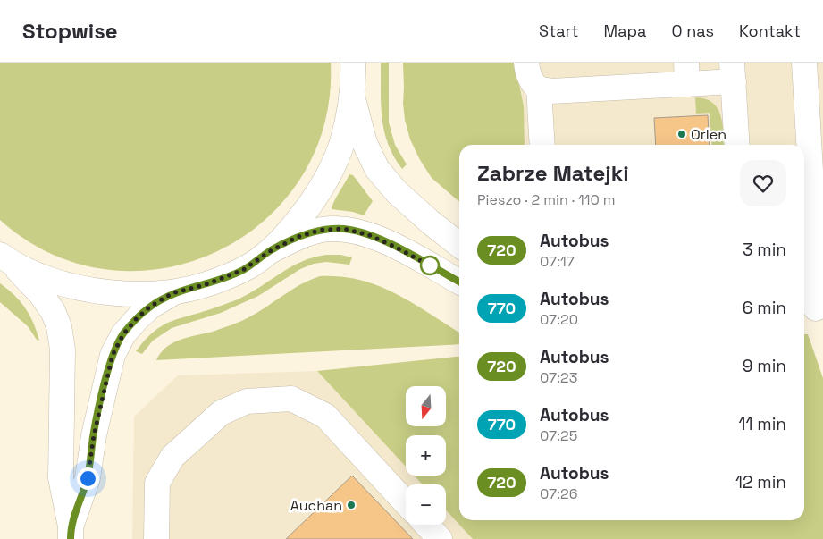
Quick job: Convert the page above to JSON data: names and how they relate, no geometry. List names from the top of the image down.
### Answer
{
  "places": ["Orlen", "Auchan"],
  "lines": ["bus line 720"],
  "north": "bottom",
  "page": {
    "header": "Stopwise",
    "nav": [
      "Start",
      "Mapa",
      "O nas",
      "Kontakt"
    ],
    "heading": ["Zabrze Matejki", "Pieszo · 2 min · 110 m"],
    "list": [
      {
        "mark": "720",
        "name": "Autobus",
        "note": "07:17",
        "value": "3 min"
      },
      {
        "mark": "770",
        "name": "Autobus",
        "note": "07:20",
        "value": "6 min"
      },
      {
        "mark": "720",
        "name": "Autobus",
        "note": "07:23",
        "value": "9 min"
      },
      {
        "mark": "770",
        "name": "Autobus",
        "note": "07:25",
        "value": "11 min"
      },
      {
        "mark": "720",
        "name": "Autobus",
        "note": "07:26",
        "value": "12 min"
      }
    ],
    "map_buttons": ["+", "−"]
  }
}
